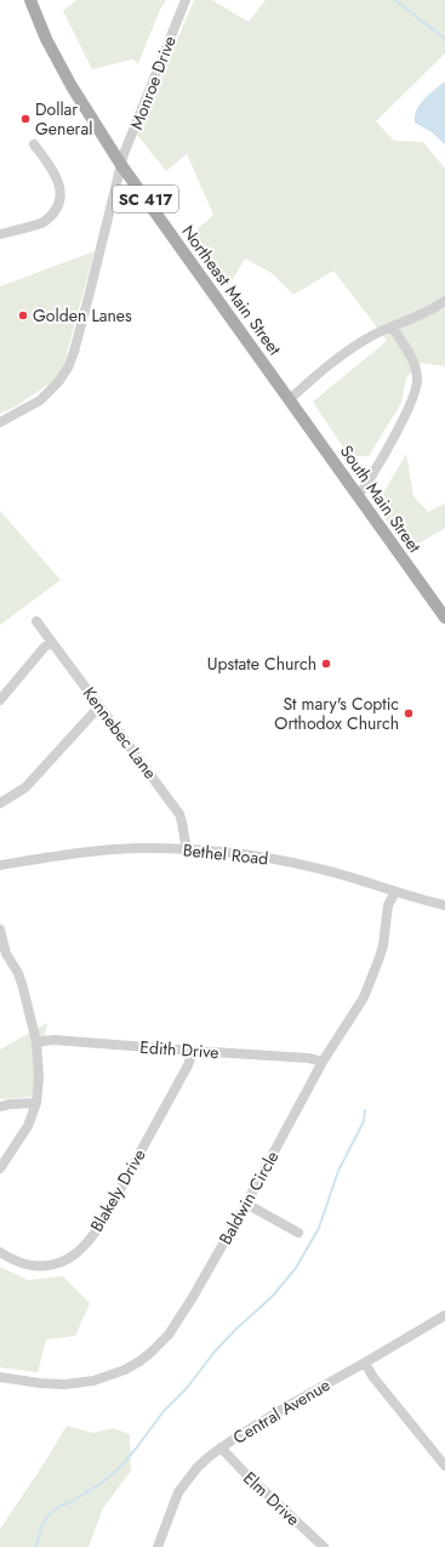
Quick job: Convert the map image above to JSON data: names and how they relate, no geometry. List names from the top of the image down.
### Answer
{
  "streets": {
    "main road": ["SC 417", "Northeast Main Street", "South Main Street"],
    "street": [
      "Monroe Drive",
      "Kennebec Lane",
      "Bethel Road",
      "Edith Drive",
      "Blakely Drive",
      "Baldwin Circle",
      "Central Avenue",
      "Elm Drive"
    ]
  },
  "crossings": [
    ["Monroe Drive", "Northeast Main Street"],
    ["Northeast Main Street", "South Main Street"],
    ["Kennebec Lane", "Bethel Road"],
    ["Bethel Road", "Baldwin Circle"],
    ["Edith Drive", "Blakely Drive"],
    ["Edith Drive", "Baldwin Circle"],
    ["Central Avenue", "Elm Drive"]
  ],
  "places": [
    "Dollar General",
    "Golden Lanes",
    "Upstate Church",
    "St mary's Coptic Orthodox Church"
  ]
}
